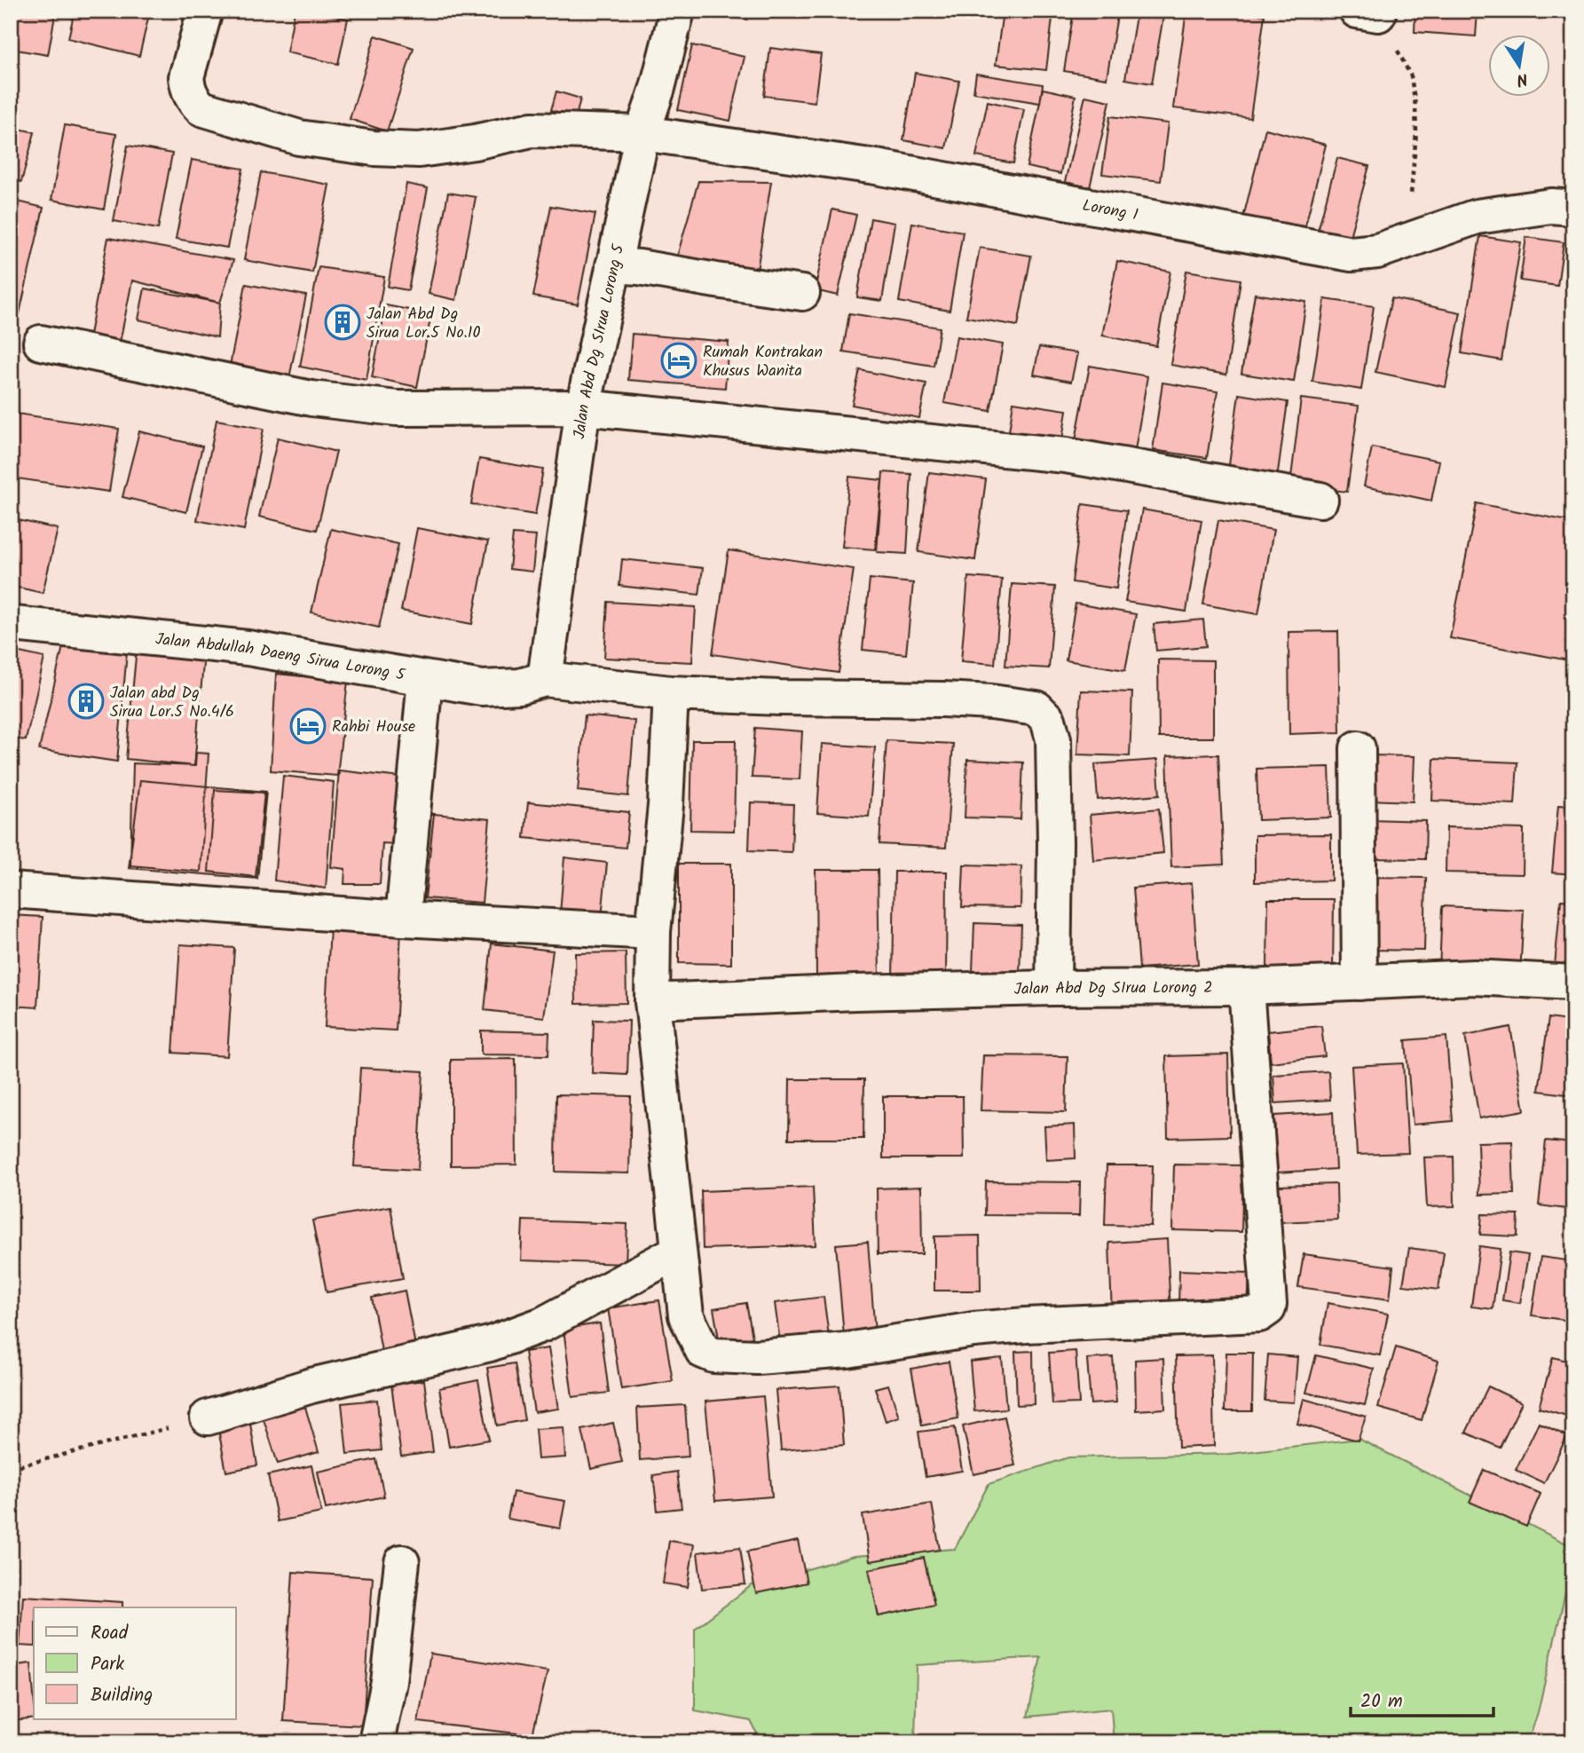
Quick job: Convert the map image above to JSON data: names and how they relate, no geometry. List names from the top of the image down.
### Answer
{
  "streets": {
    "street": [
      "Lorong 1",
      "Jalan Abd Dg SIrua Lorong 5",
      "Jalan Abdullah Daeng Sirua Lorong 5",
      "Jalan Abd Dg SIrua Lorong 2"
    ]
  },
  "crossings": [
    ["Lorong 1", "Jalan Abd Dg SIrua Lorong 5"],
    ["Jalan Abd Dg SIrua Lorong 5", "Jalan Abdullah Daeng Sirua Lorong 5"]
  ],
  "places": {
    "building": ["Jalan Abd Dg Sirua Lor.5 No.10", "Jalan abd Dg Sirua Lor.5 No.4/6"],
    "hotel": ["Rumah Kontrakan Khusus Wanita", "Rahbi House"]
  },
  "legend": ["Road", "Park", "Building"],
  "scale_bar": "20 m",
  "north": "bottom"
}
